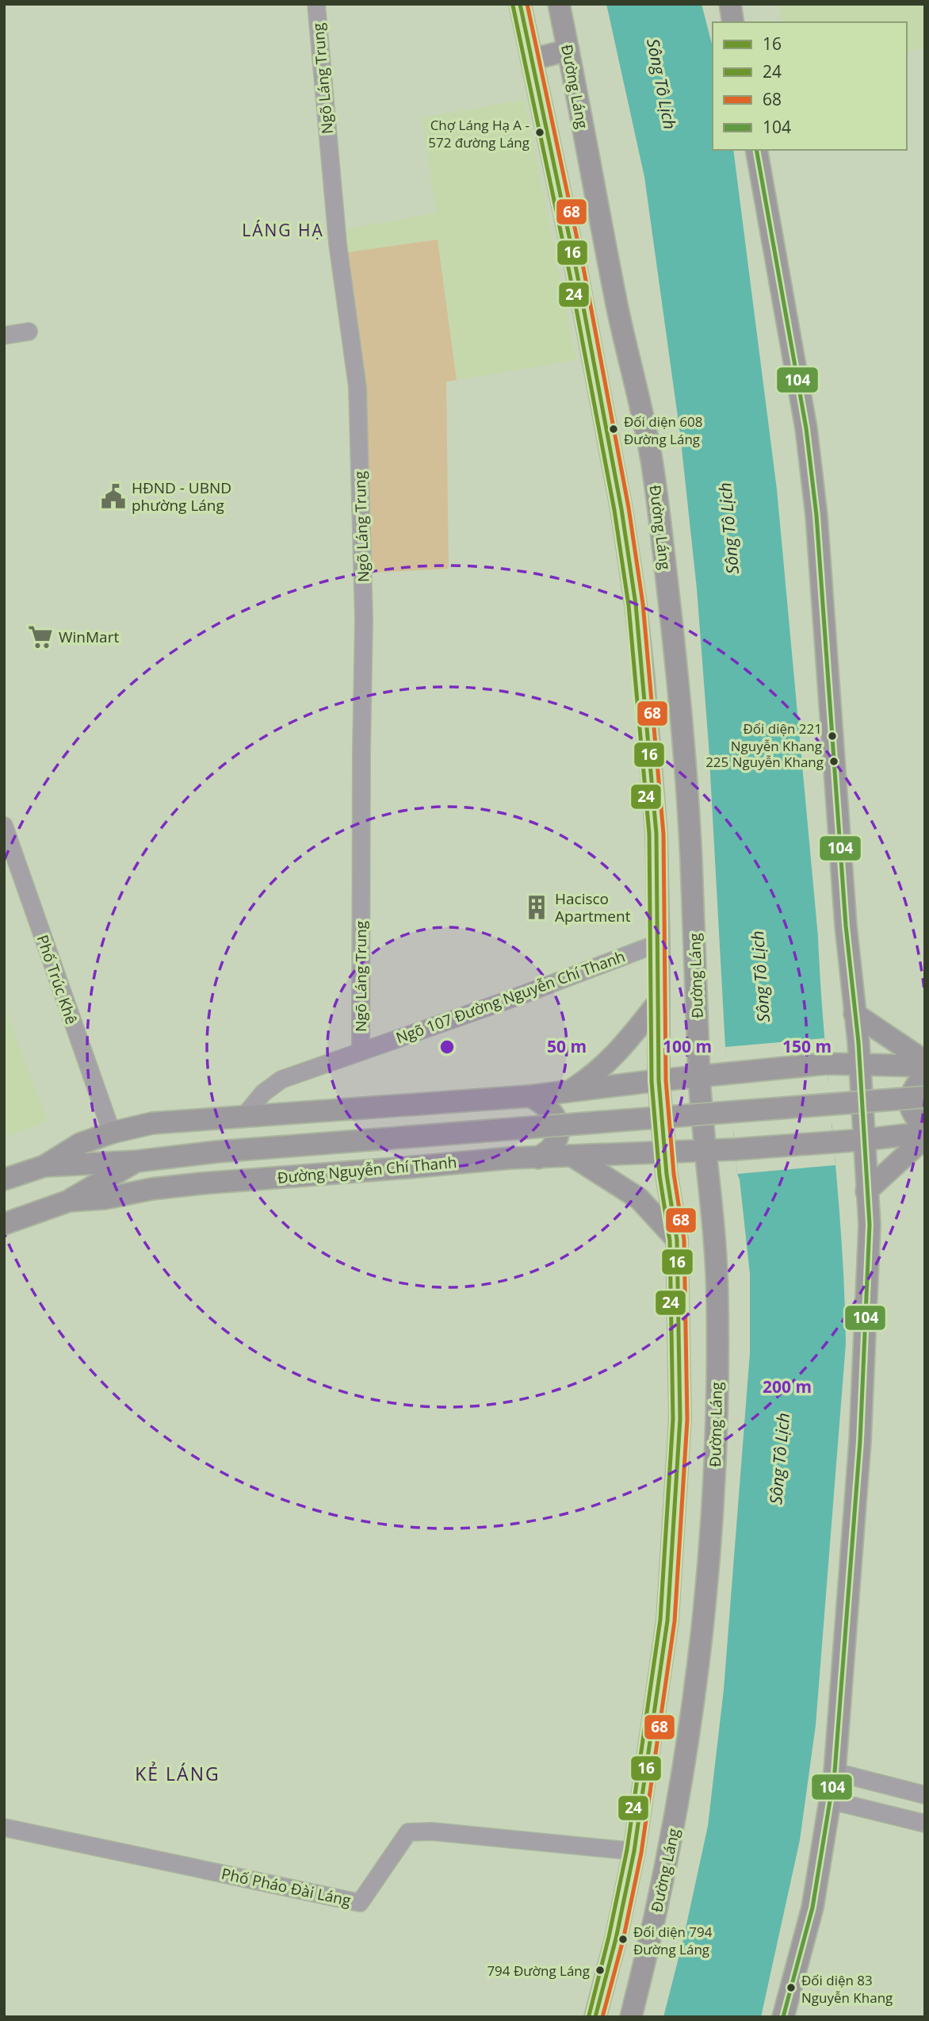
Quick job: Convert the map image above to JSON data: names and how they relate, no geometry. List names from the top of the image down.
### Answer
{
  "streets": {
    "main road": ["Đường Láng", "Đường Nguyễn Chí Thanh"],
    "street": [
      "Ngõ Láng Trung",
      "Phố Trúc Khê",
      "Ngõ 107 Đường Nguyễn Chí Thanh",
      "Phố Pháo Đài Láng"
    ]
  },
  "crossings": [
    ["Ngõ Láng Trung", "Ngõ 107 Đường Nguyễn Chí Thanh"],
    ["Đường Láng", "Đường Nguyễn Chí Thanh"]
  ],
  "districts": ["LÁNG HẠ", "KẺ LÁNG"],
  "water": ["Sông Tô Lịch"],
  "places": {
    "other": [
      "Chợ Láng Hạ A - 572 đường Láng",
      "Đối diện 608 Đường Láng",
      "Đối diện 221 Nguyễn Khang",
      "225 Nguyễn Khang",
      "Đối diện 794 Đường Láng",
      "794 Đường Láng",
      "Đối diện 83 Nguyễn Khang"
    ],
    "public building": ["HĐND - UBND phường Láng"],
    "supermarket": ["WinMart"],
    "building": ["Hacisco Apartment"]
  },
  "lines": [
    "transit line 16",
    "transit line 68",
    "transit line 24",
    "transit line 104"
  ],
  "legend": [
    "16",
    "24",
    "68",
    "104"
  ],
  "rings": [
    "50 m",
    "100 m",
    "150 m",
    "200 m"
  ]
}
